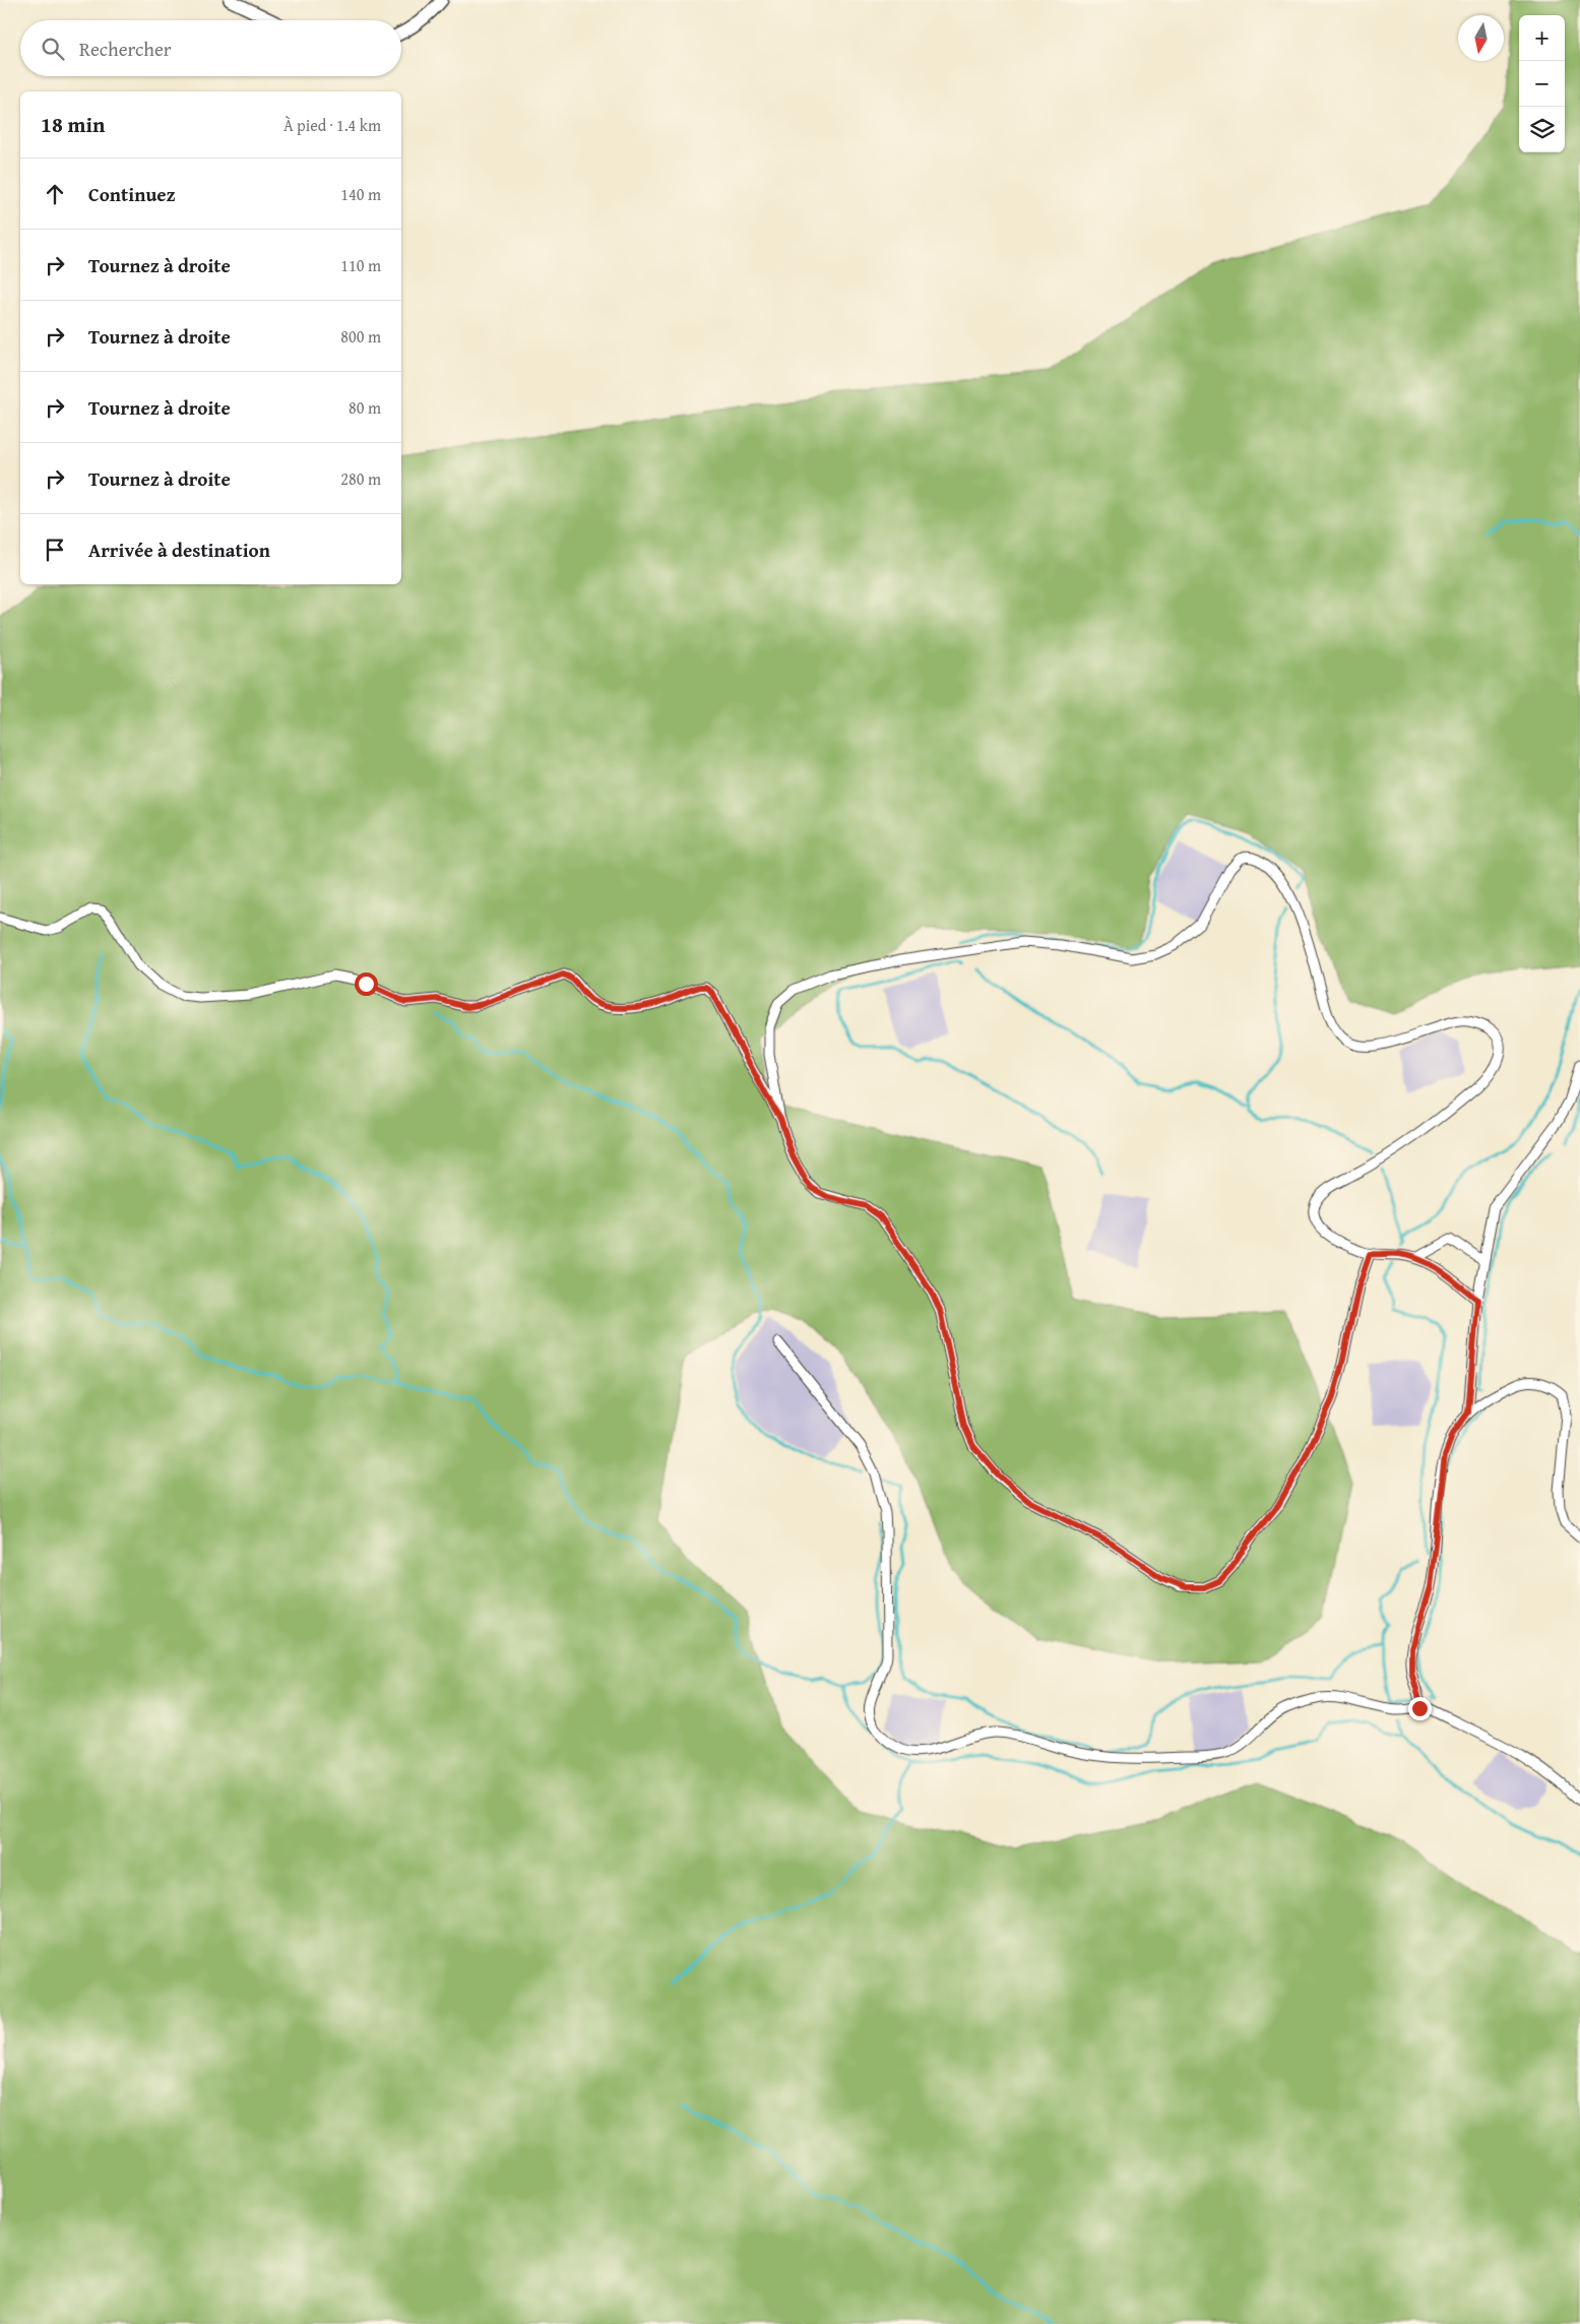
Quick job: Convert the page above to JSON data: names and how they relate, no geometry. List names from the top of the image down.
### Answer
{
  "north": "bottom",
  "page": {
    "map_buttons": ["+", "−"],
    "search": "Rechercher",
    "heading": ["18 min", "À pied · 1.4 km"],
    "list": [
      ["Continuez", "140 m"],
      ["Tournez à droite", "110 m"],
      ["Tournez à droite", "800 m"],
      ["Tournez à droite", "80 m"],
      ["Tournez à droite", "280 m"],
      "Arrivée à destination"
    ]
  }
}
